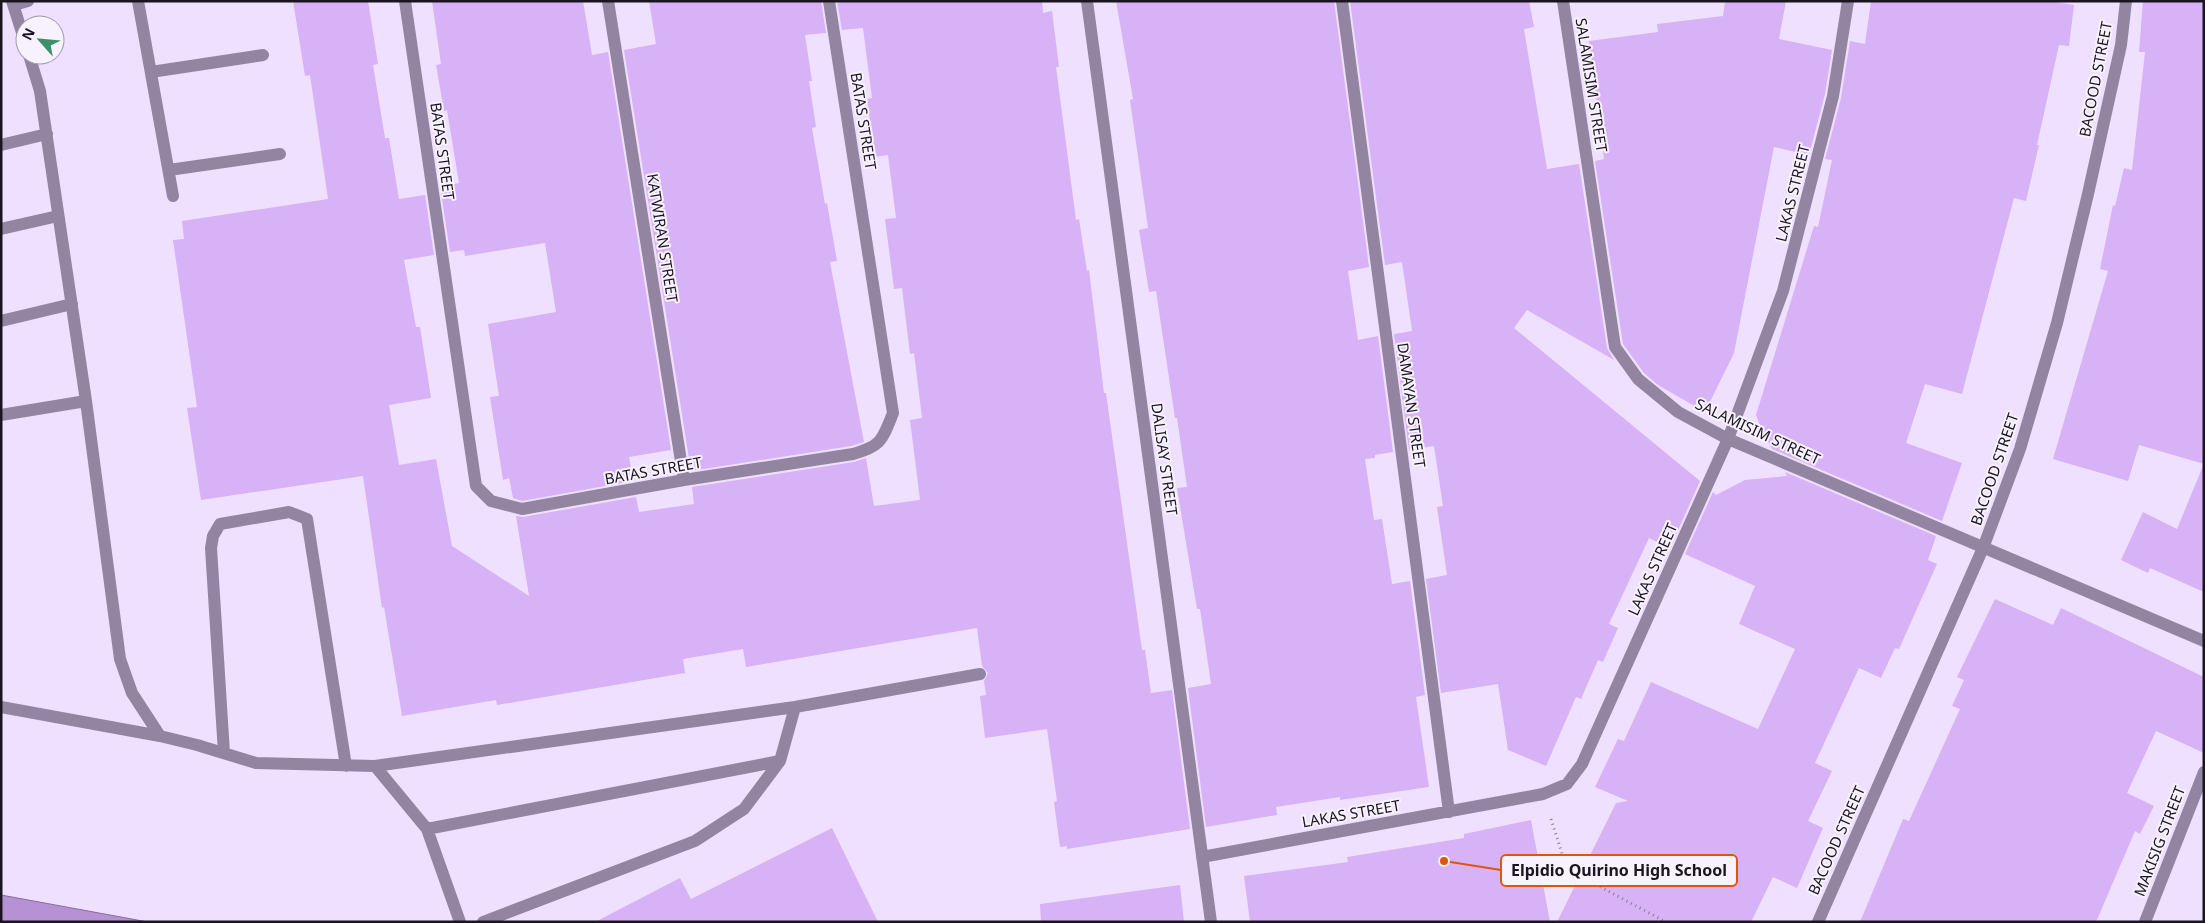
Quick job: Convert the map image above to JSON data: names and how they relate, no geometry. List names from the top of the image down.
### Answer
{
  "streets": {
    "street": [
      "BACOOD STREET",
      "SALAMISIM STREET",
      "BATAS STREET",
      "LAKAS STREET",
      "KATWIRAN STREET",
      "DAMAYAN STREET",
      "DALISAY STREET",
      "MAKISIG STREET"
    ]
  },
  "crossings": [
    ["BACOOD STREET", "SALAMISIM STREET"],
    ["SALAMISIM STREET", "LAKAS STREET"],
    ["BATAS STREET", "KATWIRAN STREET"],
    ["LAKAS STREET", "DAMAYAN STREET"],
    ["LAKAS STREET", "DALISAY STREET"]
  ],
  "places": ["Elpidio Quirino High School"],
  "north": "top left"
}
